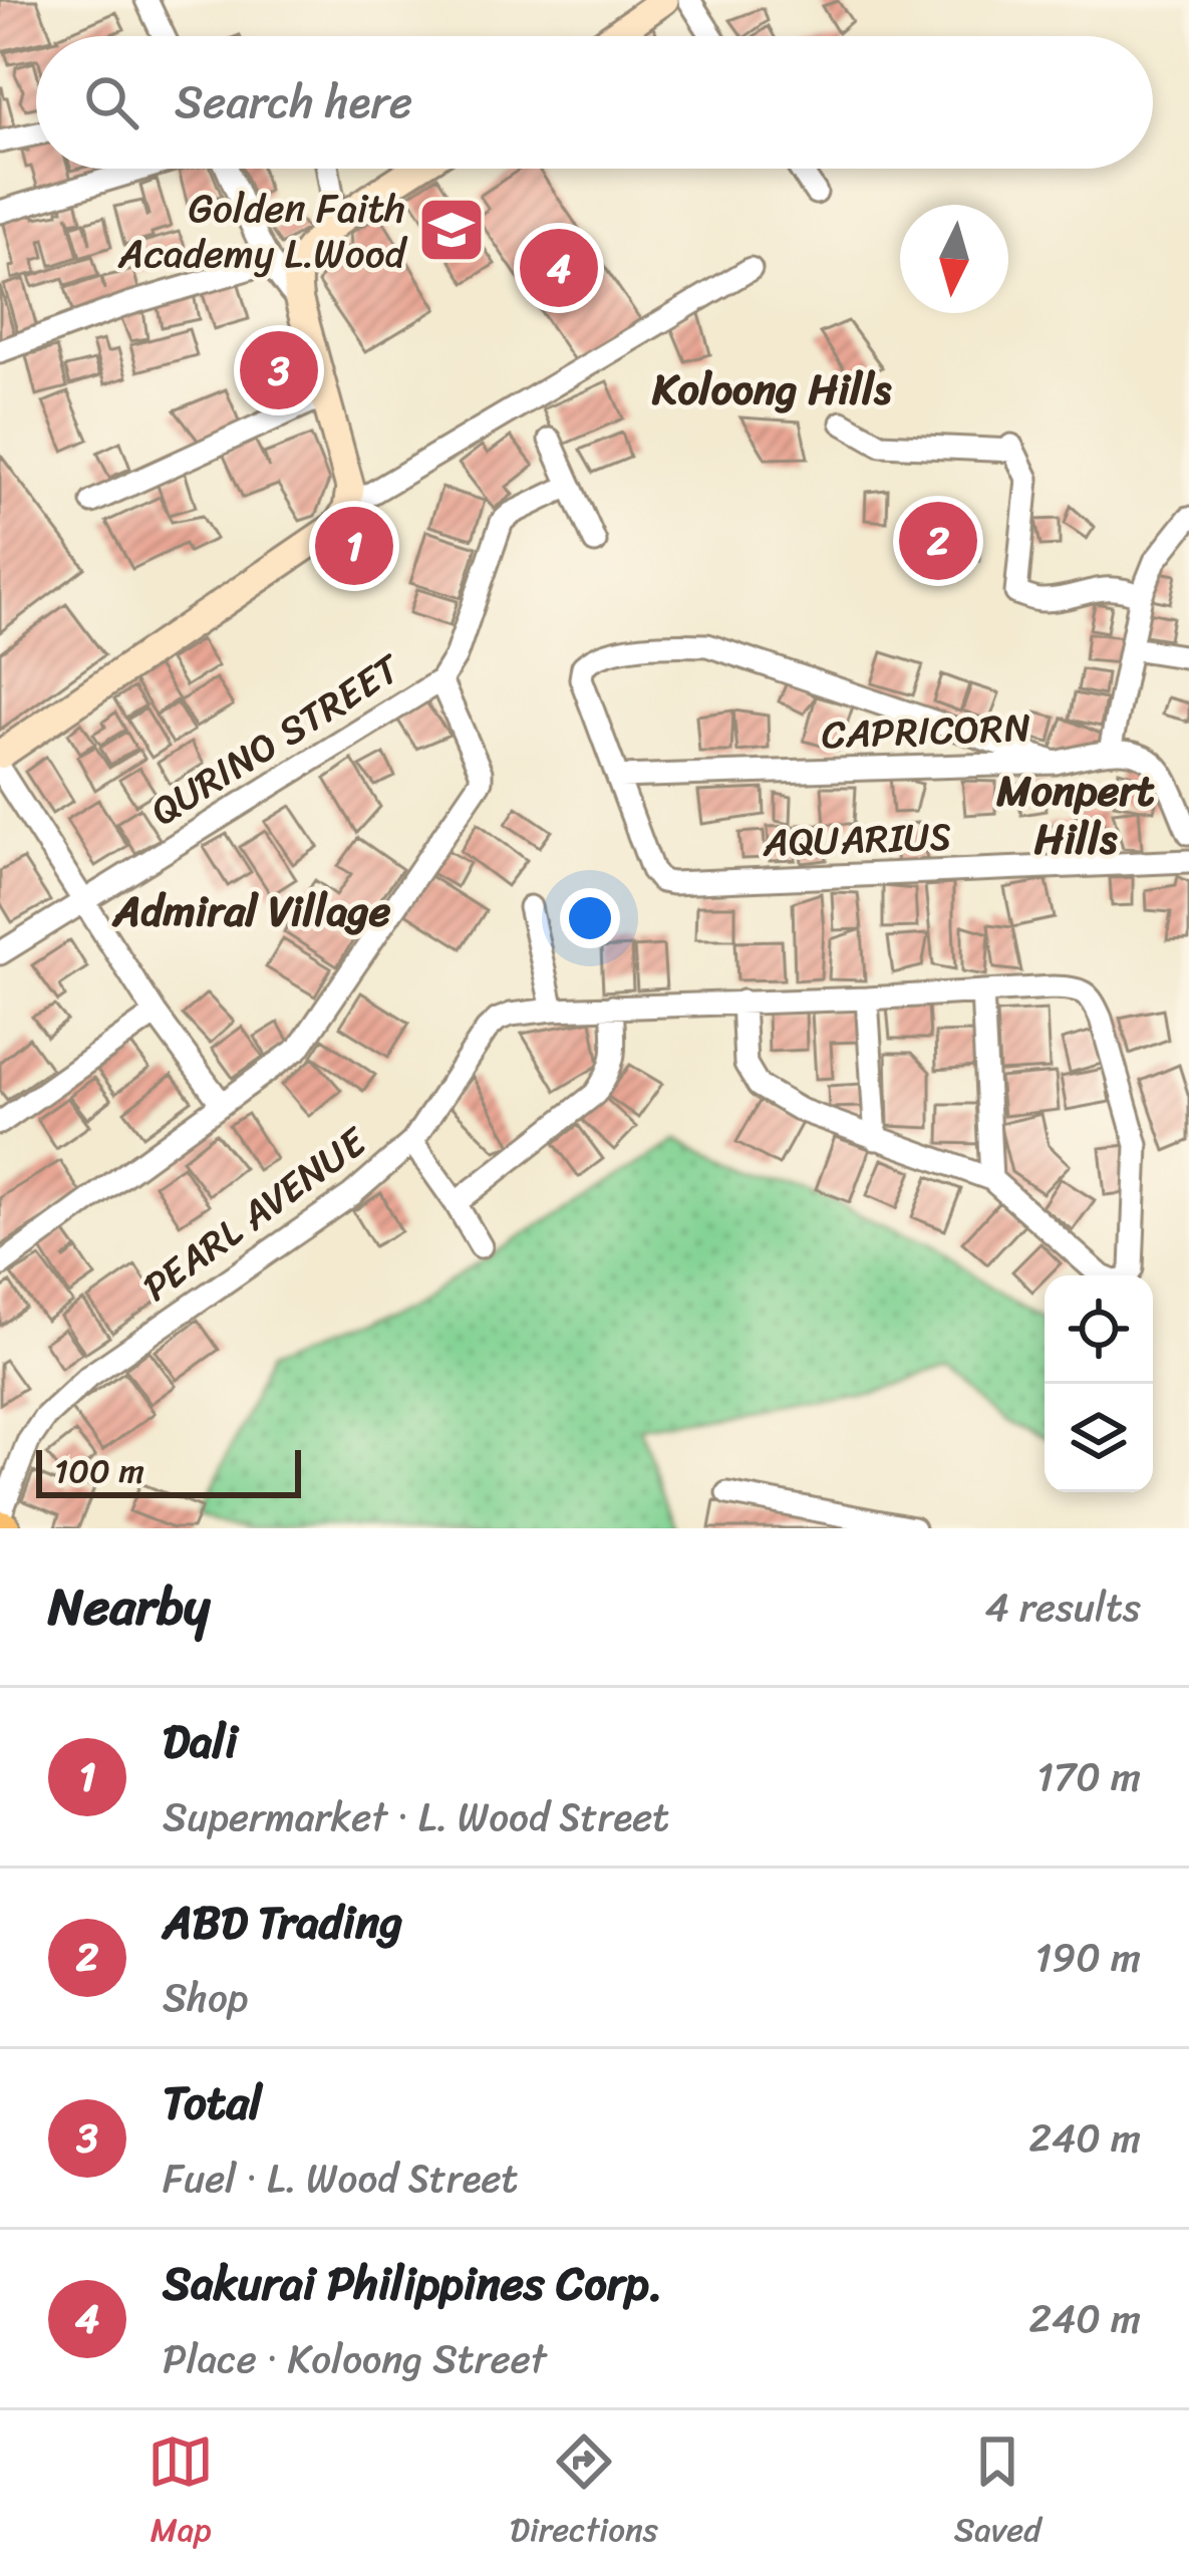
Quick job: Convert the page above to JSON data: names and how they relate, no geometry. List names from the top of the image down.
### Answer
{
  "streets": {
    "street": [
      "CAPRICORN",
      "QURINO STREET",
      "AQUARIUS",
      "PEARL AVENUE"
    ]
  },
  "crossings": [
    ["CAPRICORN", "AQUARIUS"]
  ],
  "districts": ["Koloong Hills", "Monpert Hills", "Admiral Village"],
  "places": {
    "school or university": ["Golden Faith Academy L.Wood"]
  },
  "scale_bar": "100 m",
  "north": "bottom",
  "page": {
    "search": "Search here",
    "pins": [
      "4",
      "3",
      "2",
      "1"
    ],
    "scale": "100 m",
    "heading": ["Nearby", "4 results"],
    "list": [
      {
        "mark": "1",
        "name": "Dali",
        "note": "Supermarket · L. Wood Street",
        "value": "170 m"
      },
      {
        "mark": "2",
        "name": "ABD Trading",
        "note": "Shop",
        "value": "190 m"
      },
      {
        "mark": "3",
        "name": "Total",
        "note": "Fuel · L. Wood Street",
        "value": "240 m"
      },
      {
        "mark": "4",
        "name": "Sakurai Philippines Corp.",
        "note": "Place · Koloong Street",
        "value": "240 m"
      }
    ],
    "nav": ["Map", "Directions", "Saved"]
  }
}
